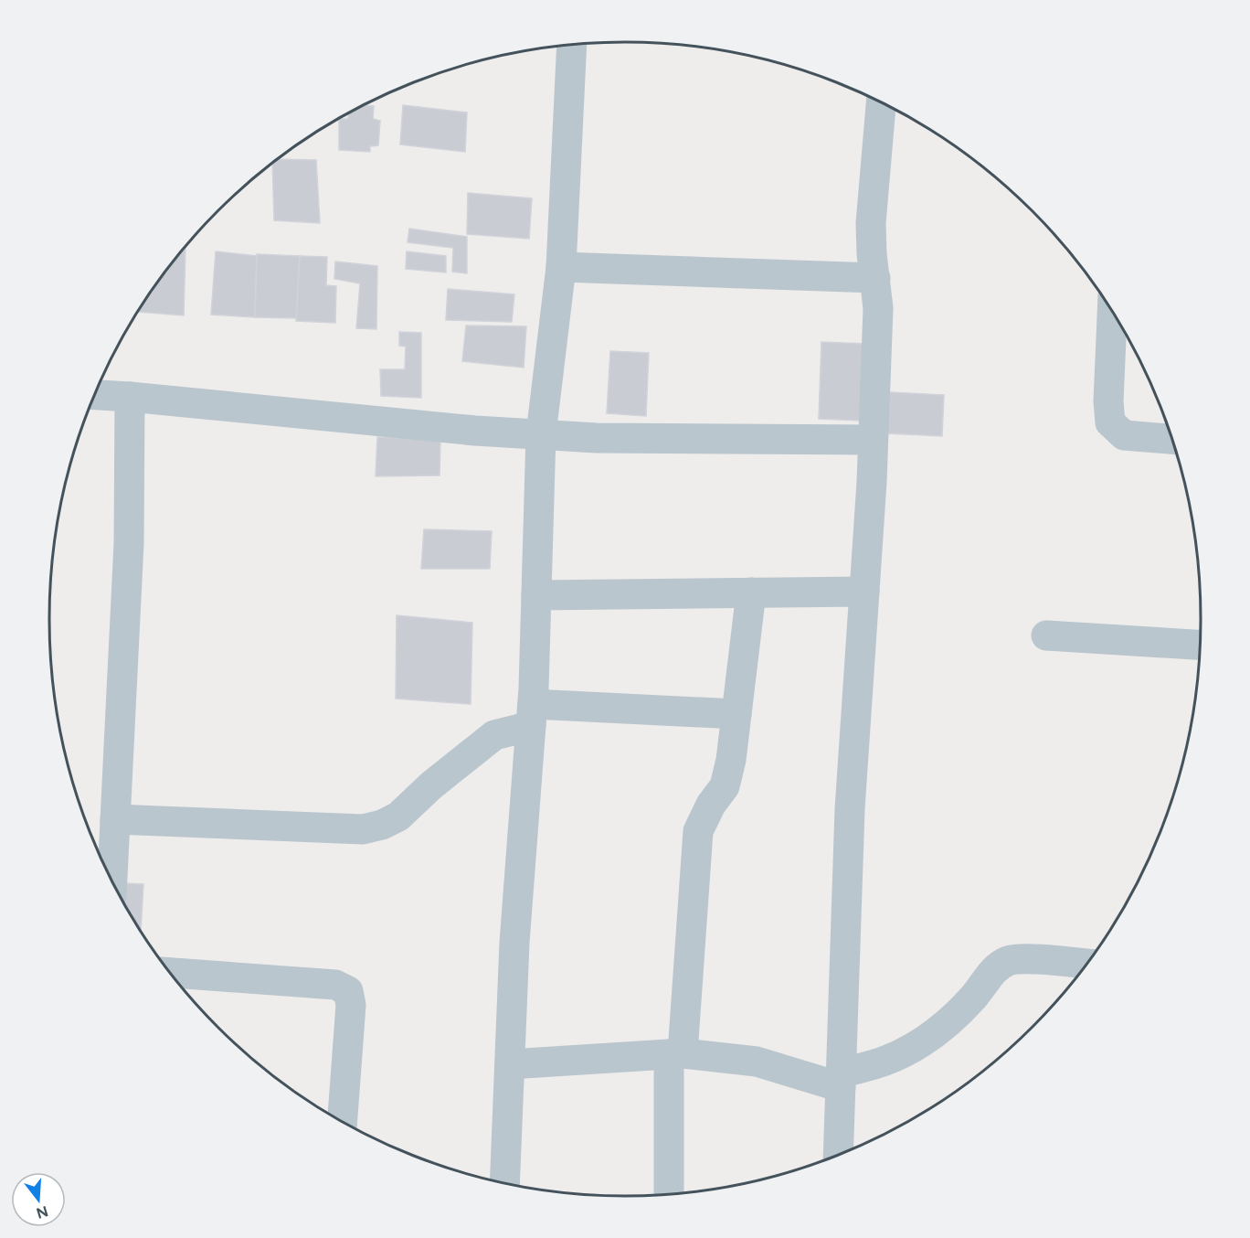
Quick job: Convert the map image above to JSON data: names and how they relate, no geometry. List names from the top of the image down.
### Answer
{
  "north": "bottom"
}
